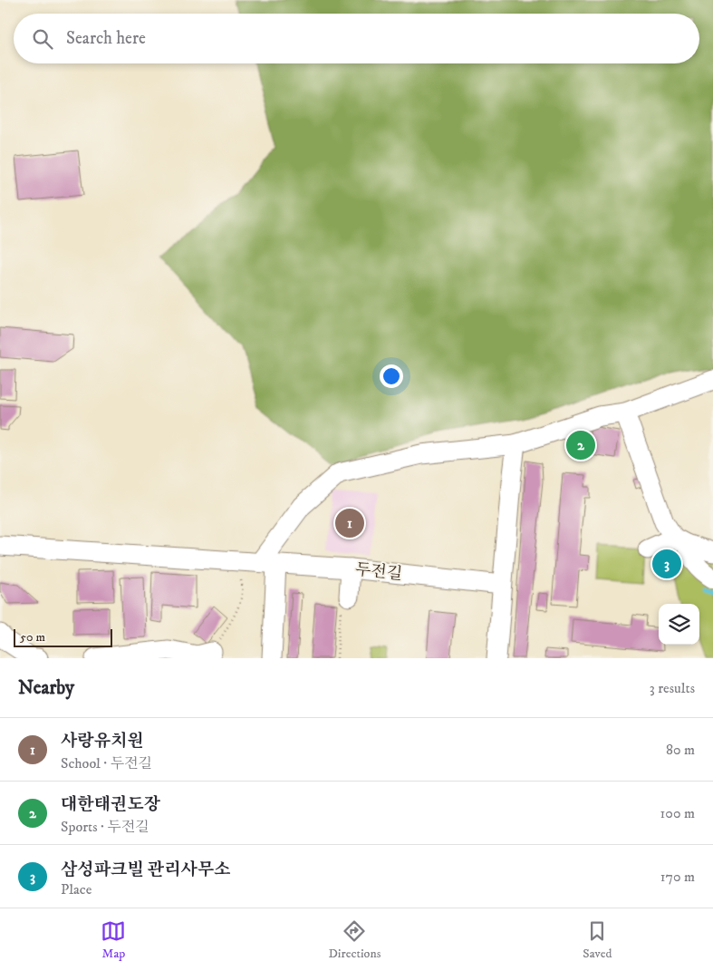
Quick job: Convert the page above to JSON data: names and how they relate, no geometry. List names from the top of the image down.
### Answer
{
  "streets": {
    "street": ["두전길"]
  },
  "scale_bar": "50 m",
  "page": {
    "search": "Search here",
    "pins": ["2", "1", "3"],
    "scale": "50 m",
    "heading": ["Nearby", "3 results"],
    "list": [
      {
        "mark": "1",
        "name": "사랑유치원",
        "note": "School · 두전길",
        "value": "80 m"
      },
      {
        "mark": "2",
        "name": "대한태권도장",
        "note": "Sports · 두전길",
        "value": "100 m"
      },
      {
        "mark": "3",
        "name": "삼성파크빌 관리사무소",
        "note": "Place",
        "value": "170 m"
      }
    ],
    "nav": ["Map", "Directions", "Saved"]
  }
}
